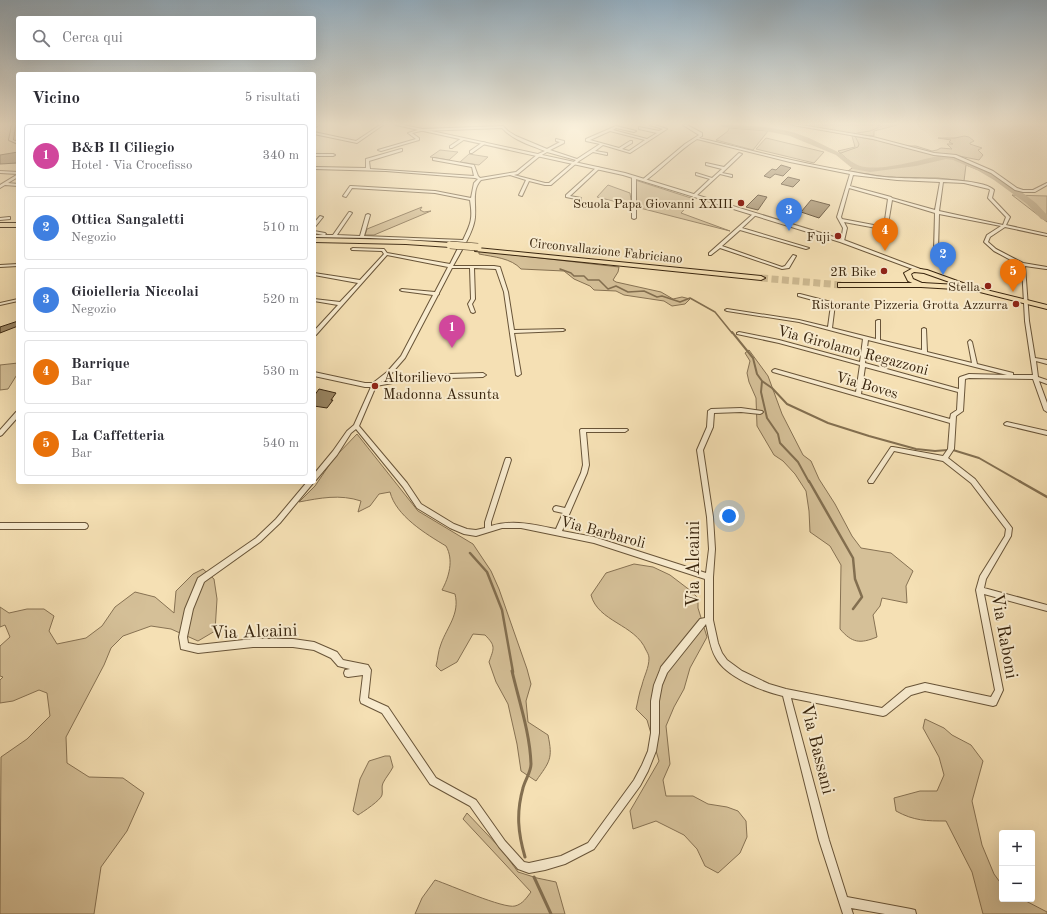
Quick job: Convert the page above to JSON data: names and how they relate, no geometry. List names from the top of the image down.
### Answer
{
  "streets": {
    "highway": ["Circonvallazione Fabriciano"],
    "street": [
      "Via Girolamo Regazzoni",
      "Via Boves",
      "Via Barbaroli",
      "Via Alcaini",
      "Via Raboni",
      "Via Bassani"
    ]
  },
  "crossings": [
    ["Via Barbaroli", "Via Alcaini"],
    ["Via Alcaini", "Via Bassani"],
    ["Via Raboni", "Via Bassani"]
  ],
  "places": [
    "Scuola Papa Giovanni XXIII",
    "Fuji",
    "2R Bike",
    "Stella",
    "Ristorante Pizzeria Grotta Azzurra",
    "Altorilievo Madonna Assunta"
  ],
  "page": {
    "search": "Cerca qui",
    "heading": ["Vicino", "5 risultati"],
    "list": [
      {
        "mark": "1",
        "name": "B&B Il Ciliegio",
        "note": "Hotel · Via Crocefisso",
        "value": "340 m"
      },
      {
        "mark": "2",
        "name": "Ottica Sangaletti",
        "note": "Negozio",
        "value": "510 m"
      },
      {
        "mark": "3",
        "name": "Gioielleria Niccolai",
        "note": "Negozio",
        "value": "520 m"
      },
      {
        "mark": "4",
        "name": "Barrique",
        "note": "Bar",
        "value": "530 m"
      },
      {
        "mark": "5",
        "name": "La Caffetteria",
        "note": "Bar",
        "value": "540 m"
      }
    ],
    "pins": [
      "3",
      "4",
      "2",
      "5",
      "1"
    ],
    "map_buttons": ["+", "−"]
  }
}
